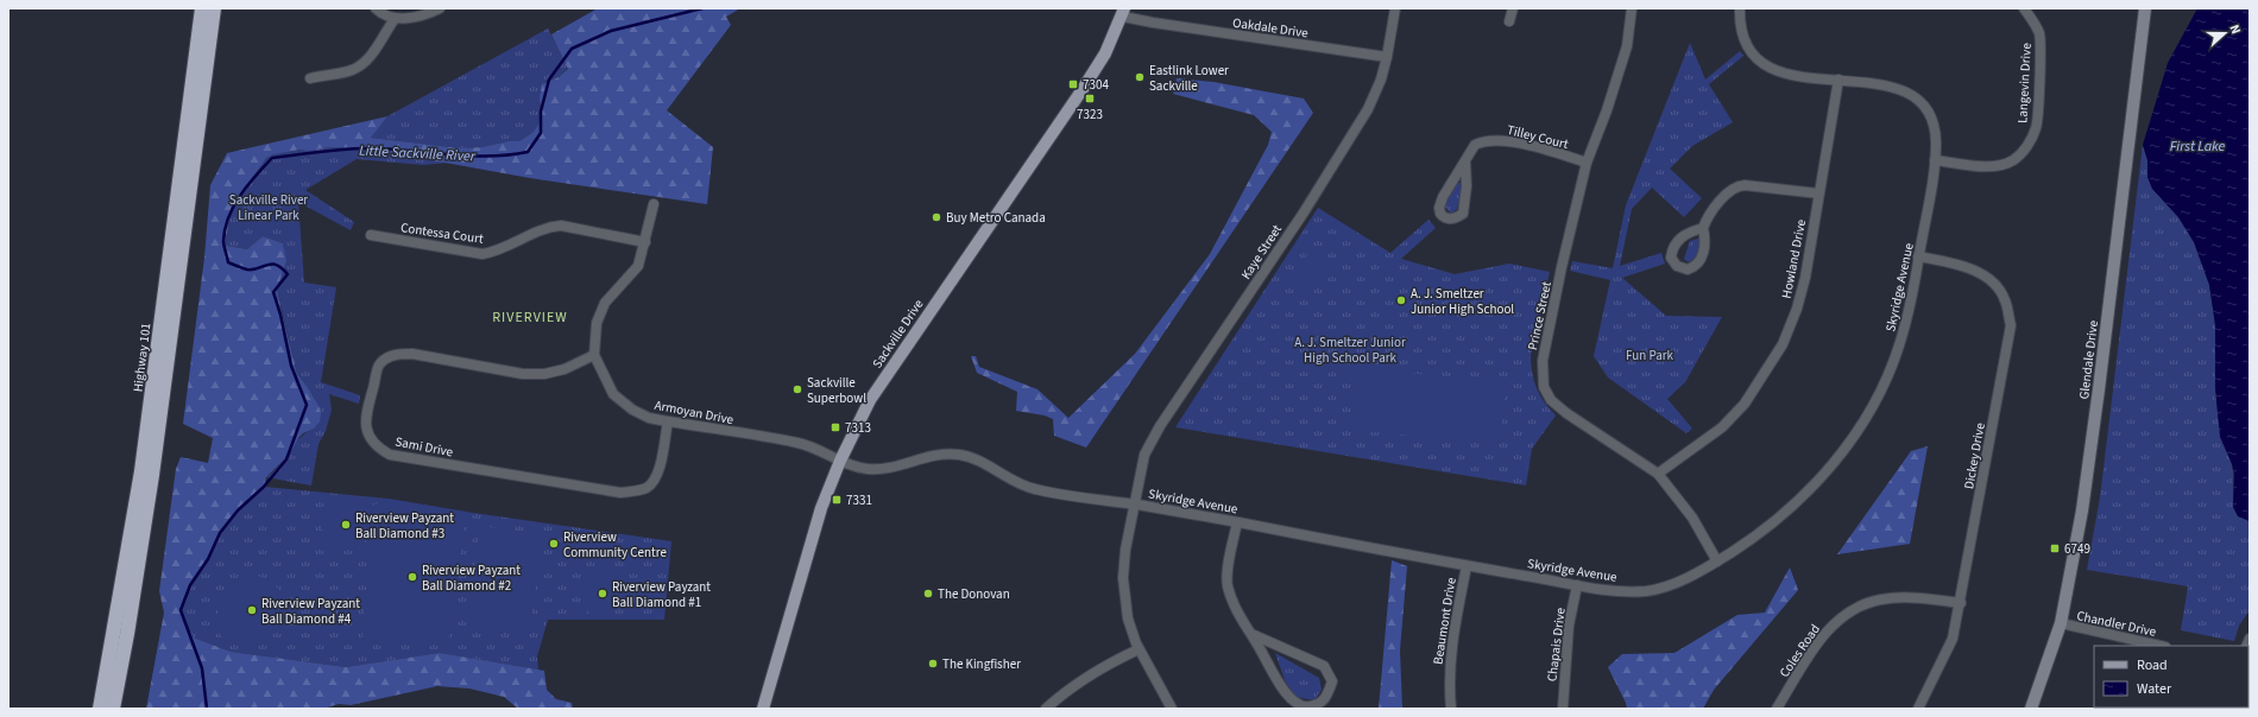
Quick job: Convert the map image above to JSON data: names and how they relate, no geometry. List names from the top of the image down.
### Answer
{
  "streets": {
    "highway": ["Highway 101"],
    "main road": ["Sackville Drive", "Glendale Drive"],
    "street": [
      "Oakdale Drive",
      "Langevin Drive",
      "Tilley Court",
      "Contessa Court",
      "Kaye Street",
      "Howland Drive",
      "Skyridge Avenue",
      "Prince Street",
      "Armoyan Drive",
      "Sami Drive",
      "Dickey Drive",
      "Beaumont Drive",
      "Chandler Drive",
      "Chapais Drive",
      "Coles Road"
    ]
  },
  "crossings": [
    ["Oakdale Drive", "Kaye Street"],
    ["Oakdale Drive", "Sackville Drive"],
    ["Langevin Drive", "Skyridge Avenue"],
    ["Tilley Court", "Prince Street"],
    ["Kaye Street", "Skyridge Avenue"],
    ["Howland Drive", "Skyridge Avenue"],
    ["Howland Drive", "Prince Street"],
    ["Skyridge Avenue", "Prince Street"],
    ["Skyridge Avenue", "Sackville Drive"],
    ["Skyridge Avenue", "Armoyan Drive"],
    ["Skyridge Avenue", "Dickey Drive"],
    ["Skyridge Avenue", "Beaumont Drive"],
    ["Skyridge Avenue", "Chapais Drive"],
    ["Sackville Drive", "Armoyan Drive"],
    ["Glendale Drive", "Chandler Drive"],
    ["Armoyan Drive", "Sami Drive"],
    ["Dickey Drive", "Coles Road"]
  ],
  "districts": ["RIVERVIEW"],
  "water": ["First Lake", "Little Sackville River"],
  "parks": ["Sackville River Linear Park", "A. J. Smeltzer Junior High School Park", "Fun Park"],
  "places": {
    "other": [
      "Eastlink Lower Sackville",
      "Buy Metro Canada",
      "A. J. Smeltzer Junior High School",
      "Sackville Superbowl",
      "Riverview Payzant Ball Diamond #3",
      "Riverview Community Centre",
      "Riverview Payzant Ball Diamond #2",
      "Riverview Payzant Ball Diamond #1",
      "The Donovan",
      "Riverview Payzant Ball Diamond #4",
      "The Kingfisher"
    ],
    "transit": [
      "7304",
      "7323",
      "7313",
      "7331",
      "6749"
    ]
  },
  "legend": ["Road", "Water"],
  "north": "right"
}
